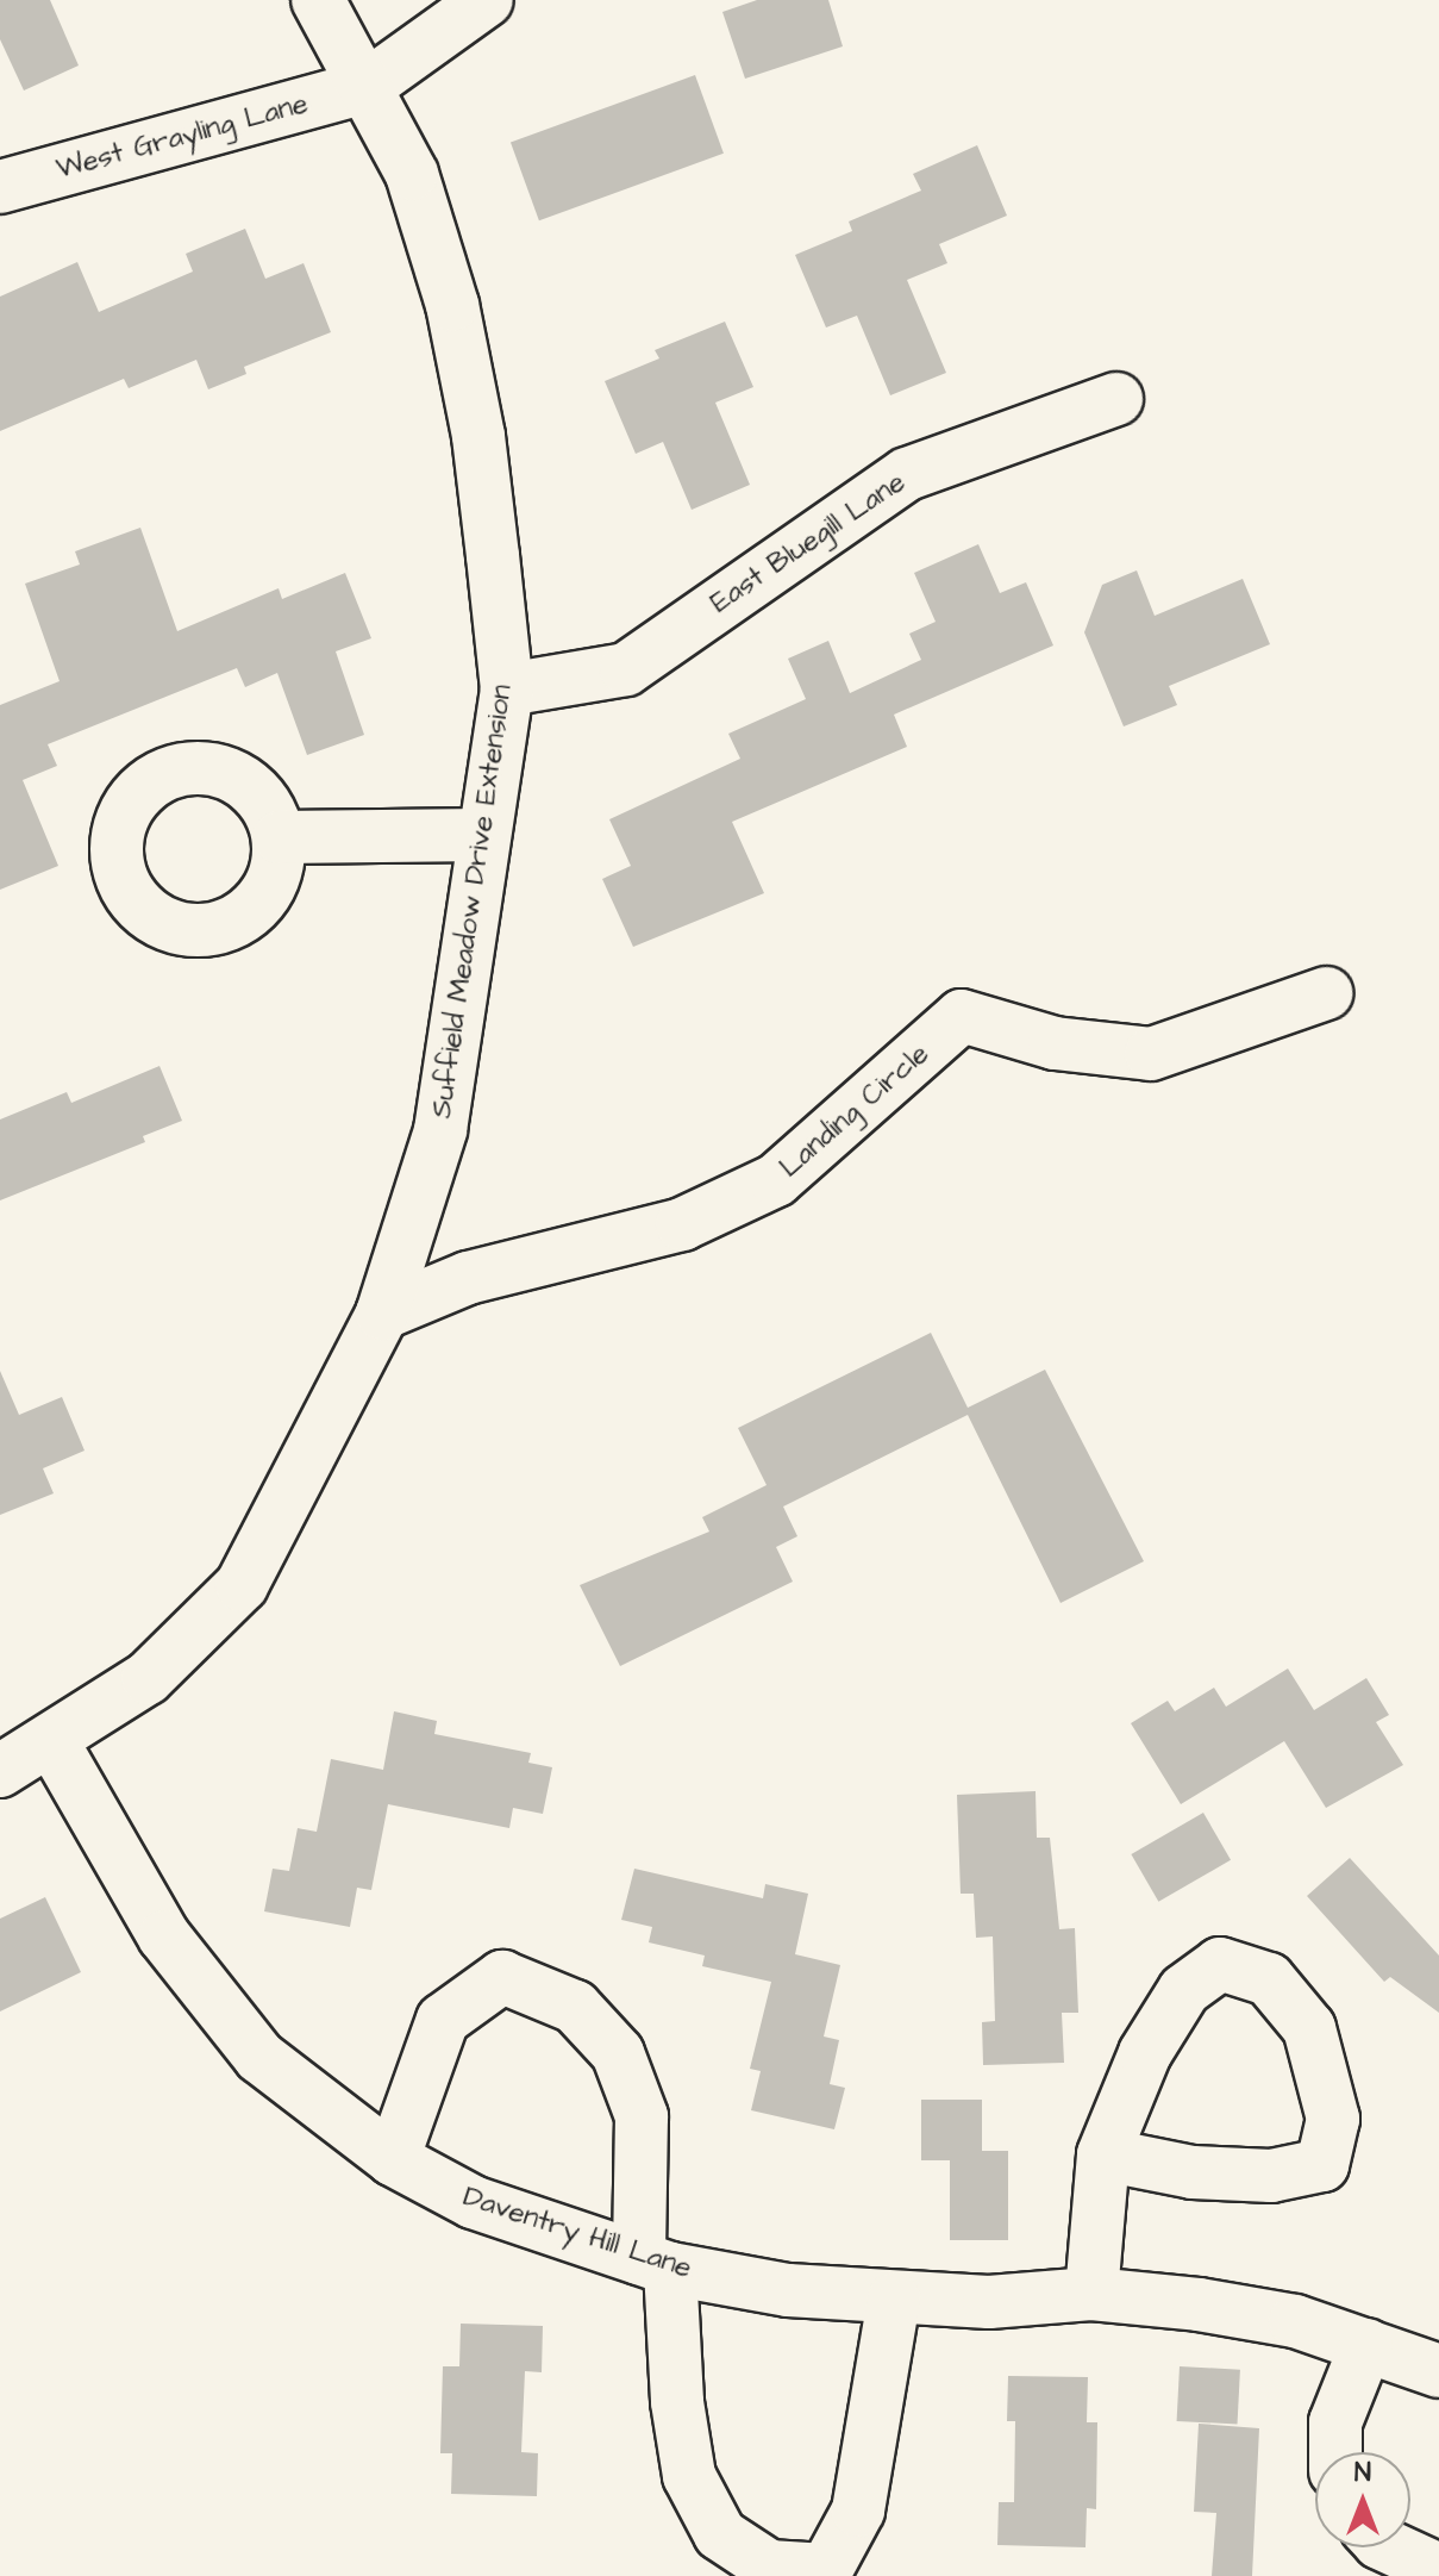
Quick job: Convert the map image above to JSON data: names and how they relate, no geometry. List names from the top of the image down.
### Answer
{
  "streets": {
    "street": [
      "West Grayling Lane",
      "East Bluegill Lane",
      "Suffield Meadow Drive Extension",
      "Landing Circle",
      "Daventry Hill Lane"
    ]
  },
  "crossings": [
    ["West Grayling Lane", "Suffield Meadow Drive Extension"],
    ["East Bluegill Lane", "Suffield Meadow Drive Extension"],
    ["Suffield Meadow Drive Extension", "Landing Circle"],
    ["Suffield Meadow Drive Extension", "Daventry Hill Lane"]
  ],
  "north": "top"
}
